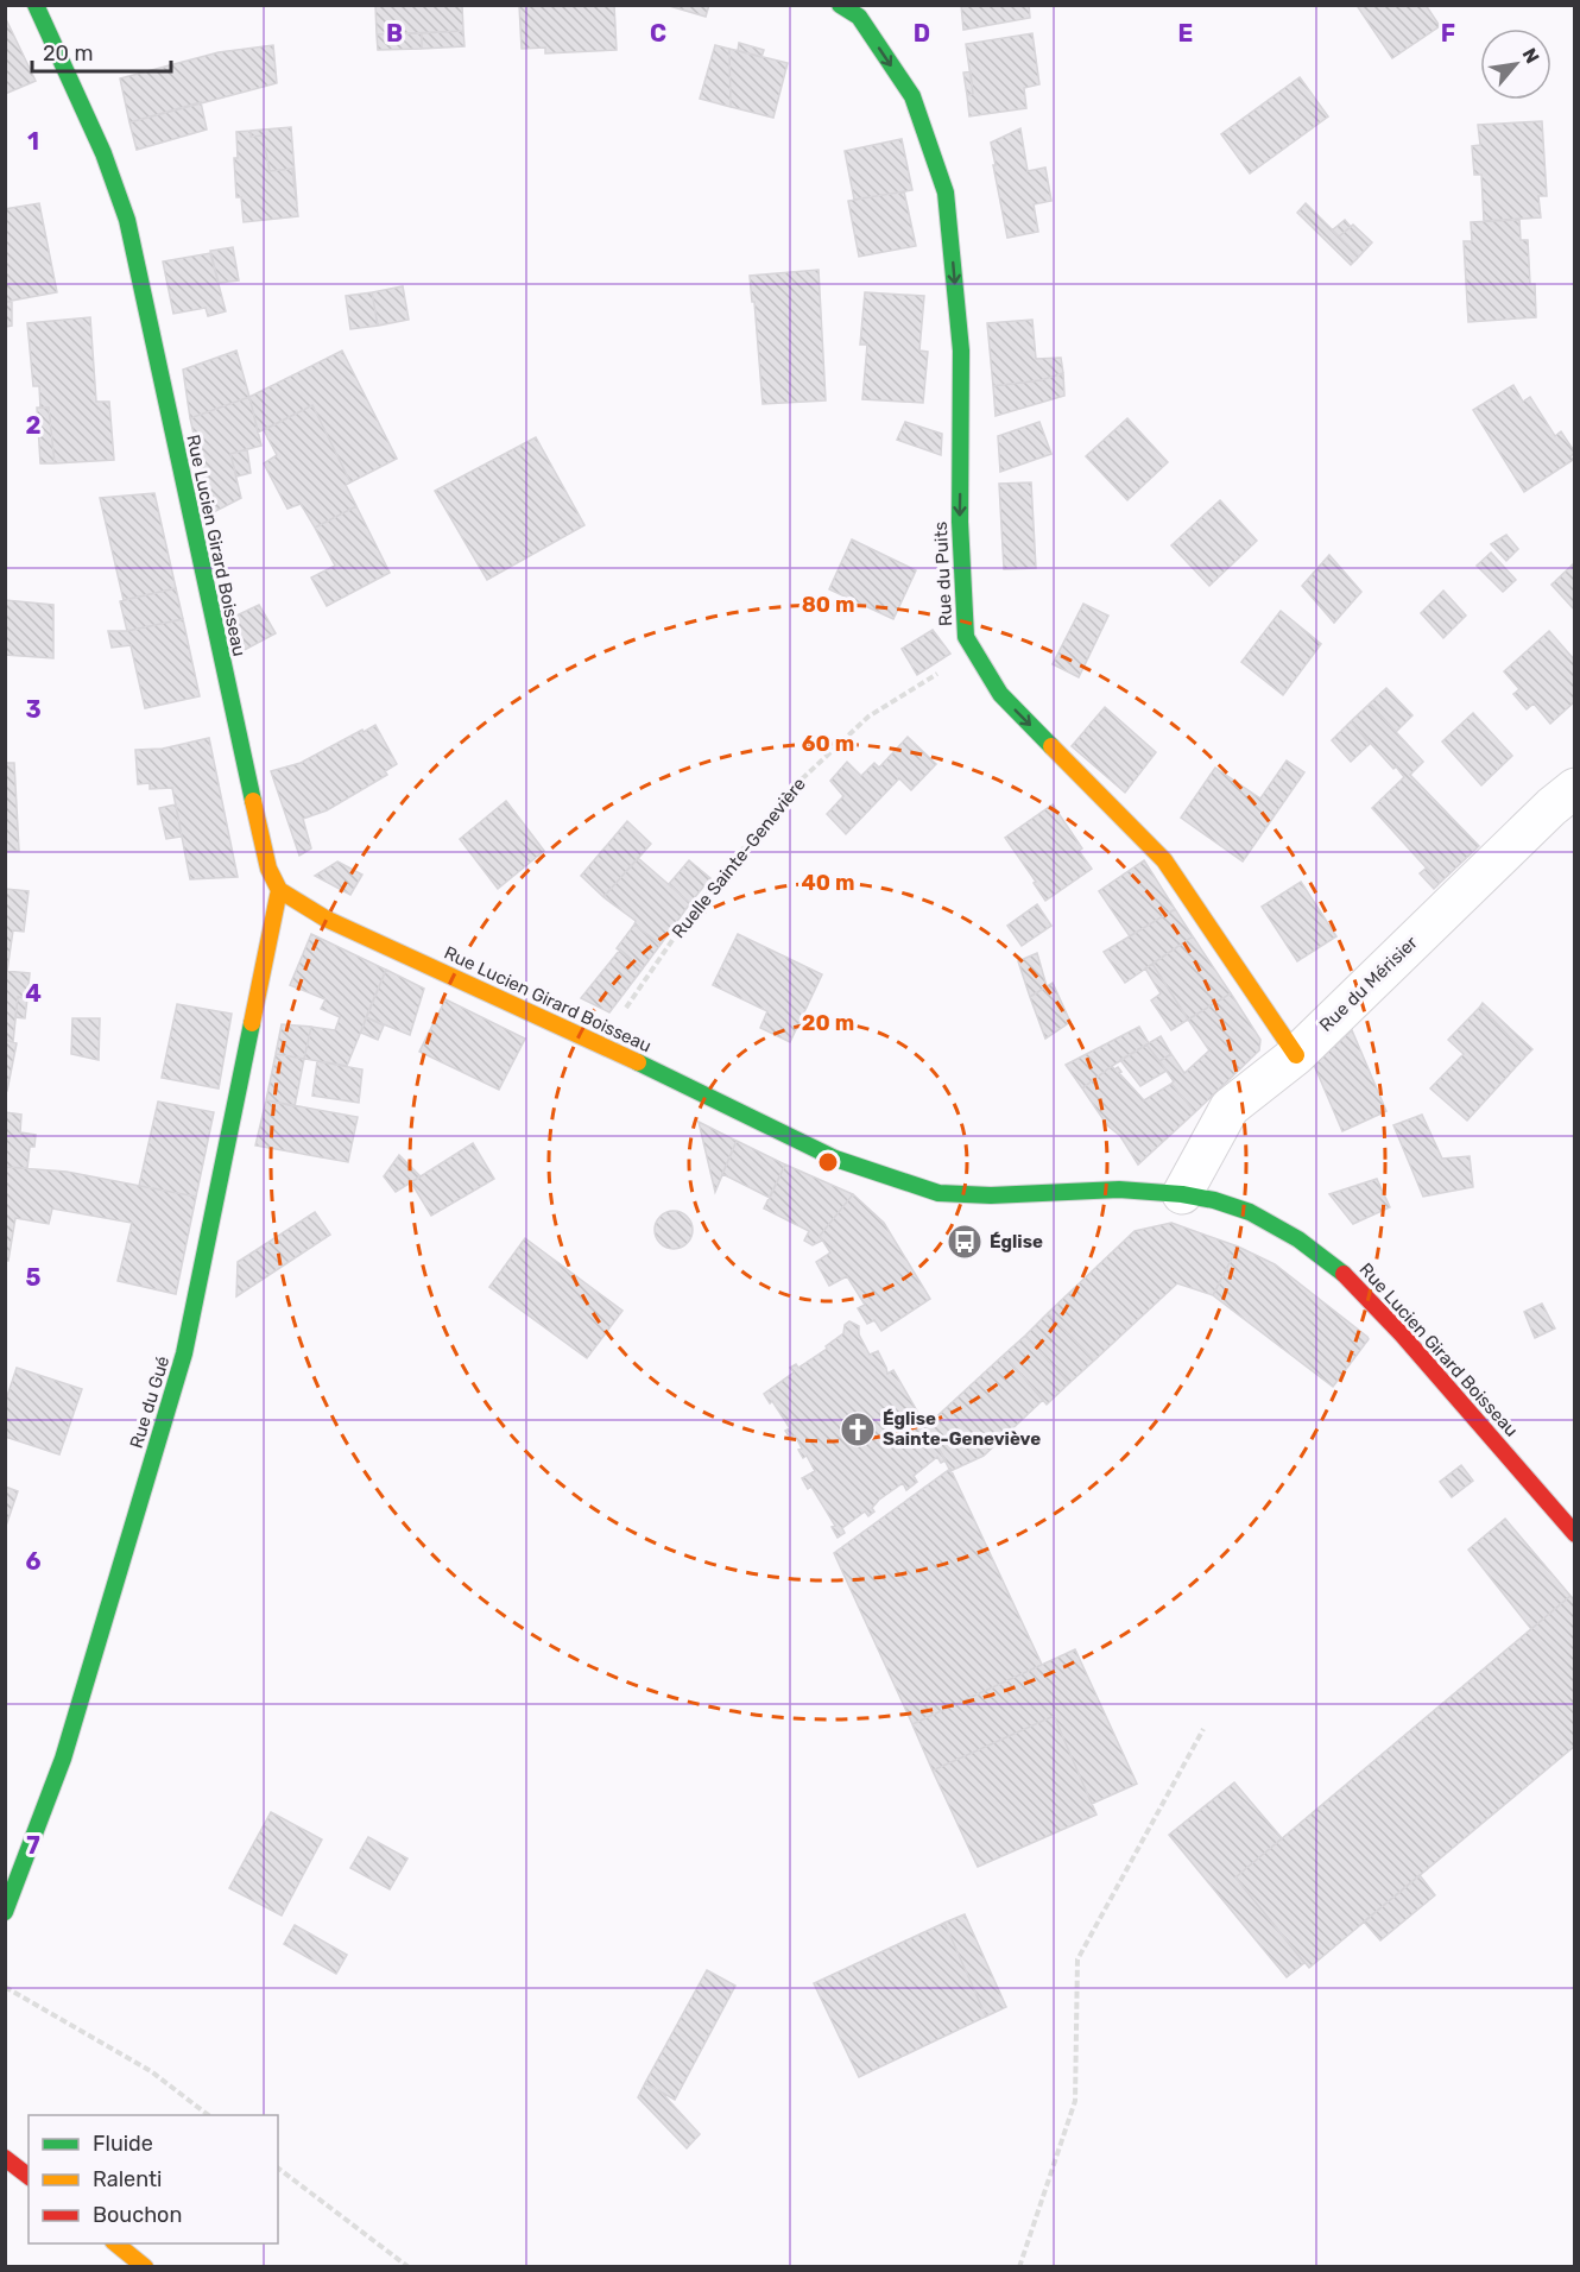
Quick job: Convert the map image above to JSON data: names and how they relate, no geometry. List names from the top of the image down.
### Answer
{
  "streets": {
    "street": [
      "Rue Lucien Girard Boisseau",
      "Rue du Puits",
      "Rue du Mérisier",
      "Rue du Gué"
    ],
    "path": ["Ruelle Sainte-Genevière"]
  },
  "crossings": [
    ["Rue Lucien Girard Boisseau", "Ruelle Sainte-Genevière"],
    ["Rue Lucien Girard Boisseau", "Rue du Mérisier"],
    ["Rue Lucien Girard Boisseau", "Rue du Gué"],
    ["Rue du Puits", "Ruelle Sainte-Genevière"],
    ["Rue du Puits", "Rue du Mérisier"]
  ],
  "one_way": ["Rue du Puits"],
  "places": {
    "bus stop": ["Église"],
    "church": ["Église Sainte-Geneviève"]
  },
  "legend": ["Fluide", "Ralenti", "Bouchon"],
  "scale_bar": "20 m",
  "north": "top right",
  "grid": {
    "columns": [
      "B",
      "C",
      "D",
      "E",
      "F"
    ],
    "rows": [
      "1",
      "2",
      "3",
      "4",
      "5",
      "6",
      "7"
    ]
  },
  "rings": [
    "80 m",
    "60 m",
    "40 m",
    "20 m"
  ]
}
